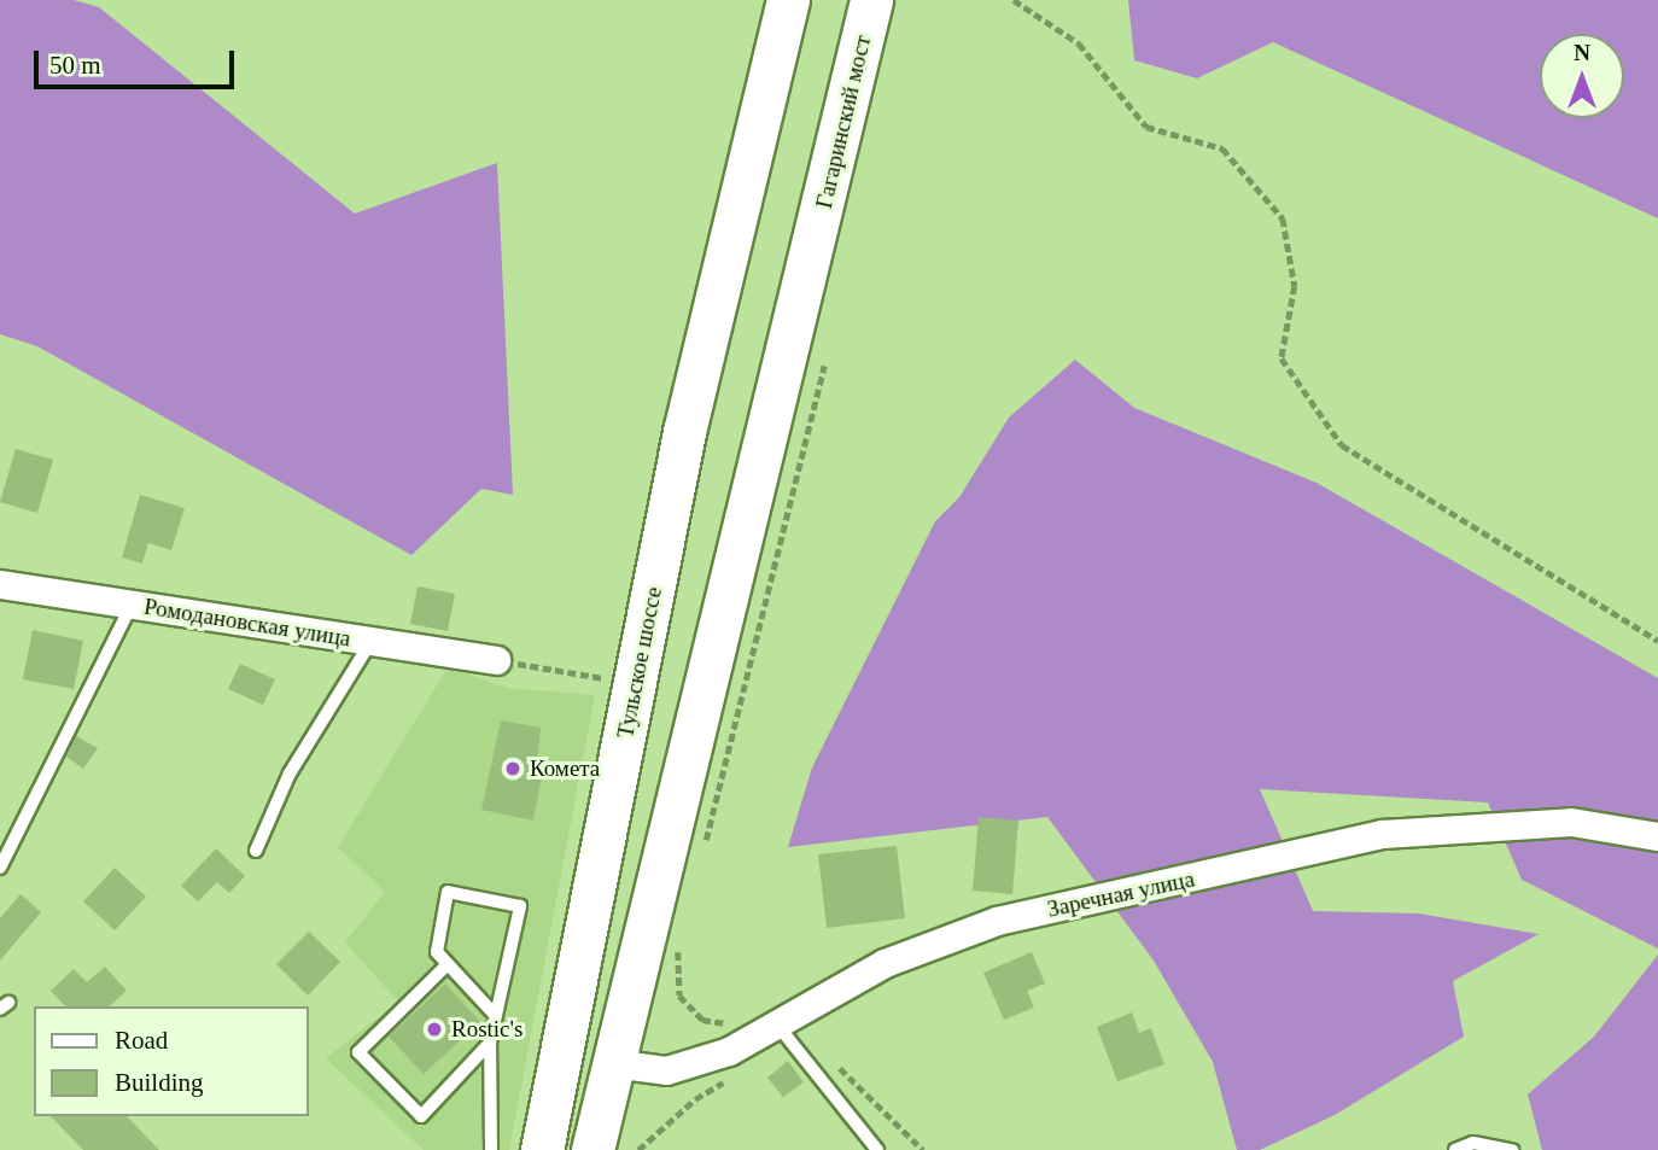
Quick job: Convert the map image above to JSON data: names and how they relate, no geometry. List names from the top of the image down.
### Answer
{
  "streets": {
    "main road": ["Гагаринский мост", "Тульское шоссе"],
    "street": ["Ромодановская улица", "Заречная улица"]
  },
  "crossings": [
    ["Гагаринский мост", "Заречная улица"]
  ],
  "places": ["Комета", "Rostic's"],
  "legend": ["Road", "Building"],
  "scale_bar": "50 m",
  "north": "top"
}
